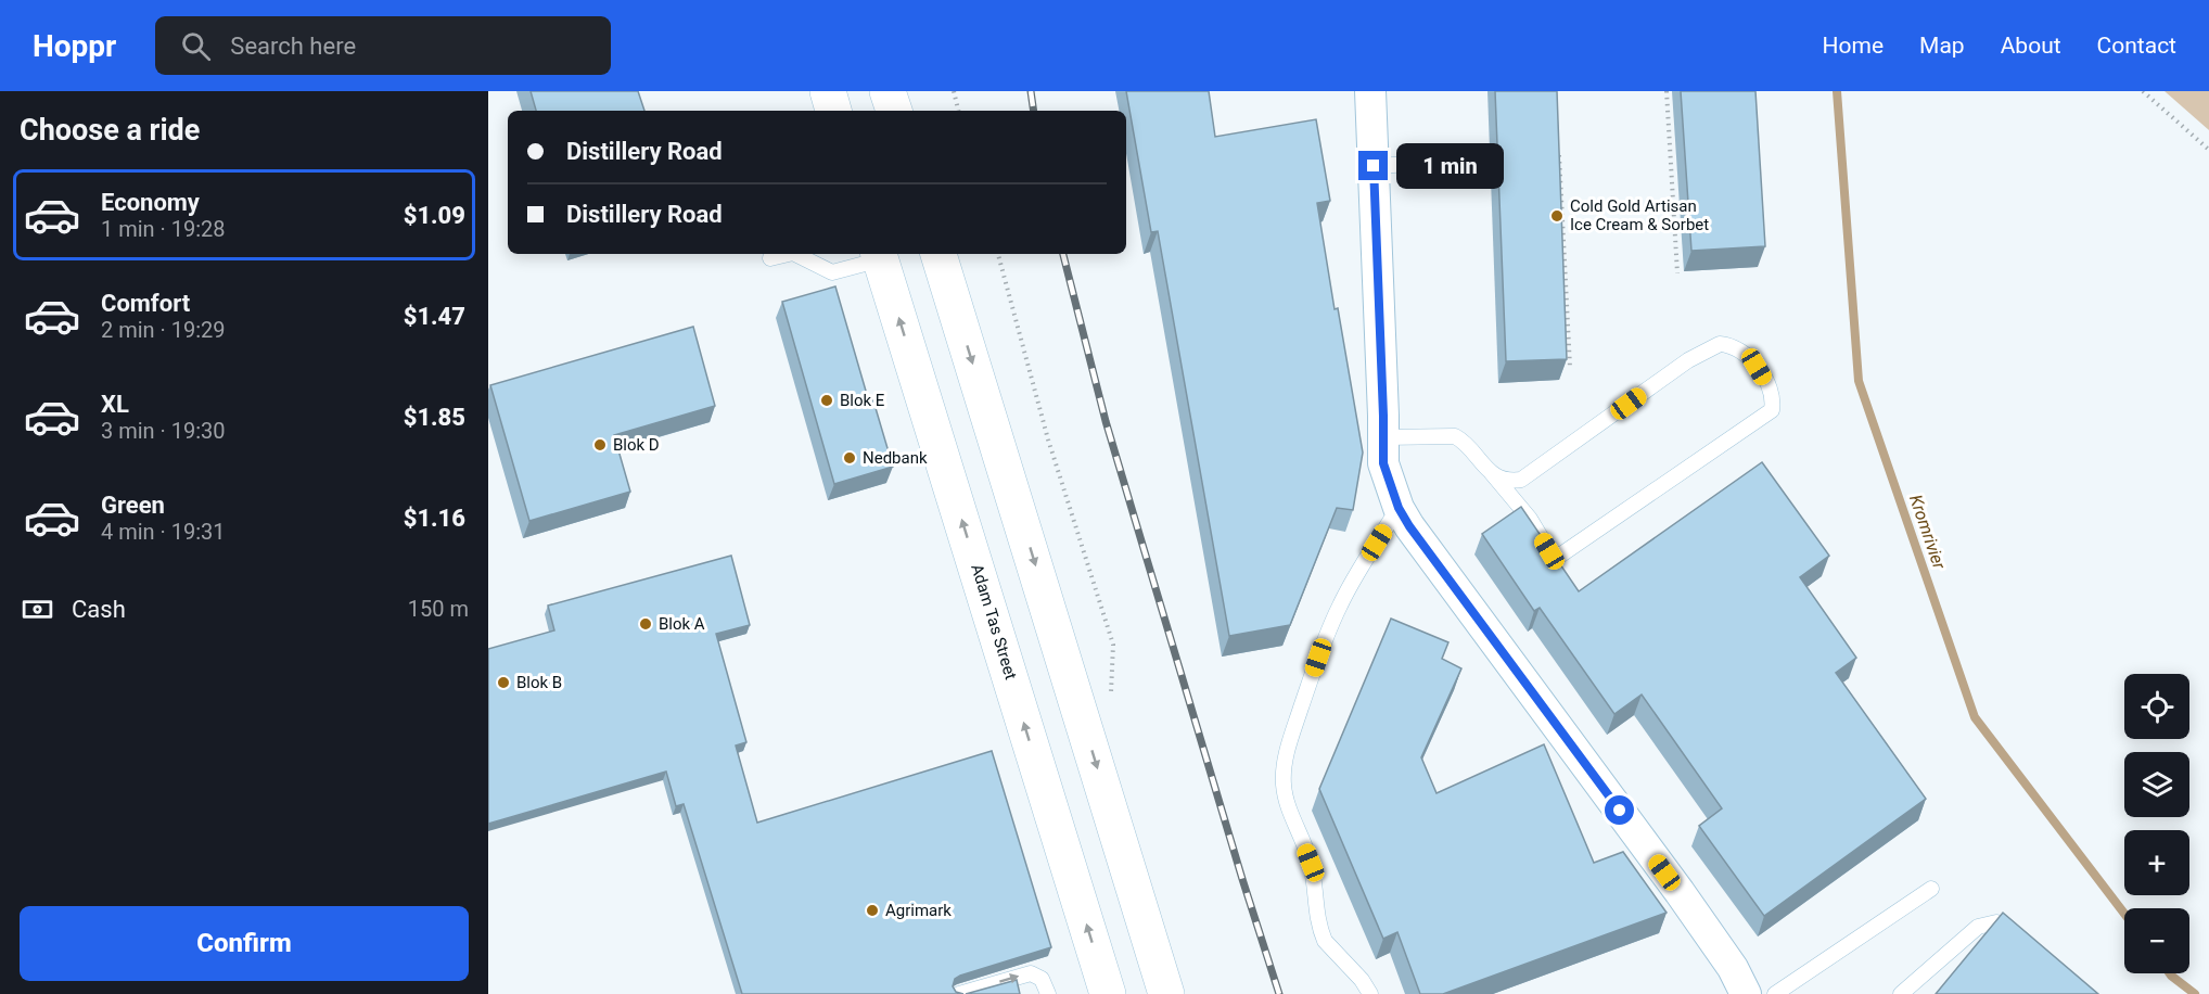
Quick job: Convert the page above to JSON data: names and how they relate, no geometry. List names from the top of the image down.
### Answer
{
  "streets": {
    "main road": ["Adam Tas Street"]
  },
  "water": ["Kromrivier"],
  "places": [
    "Cold Gold Artisan Ice Cream & Sorbet",
    "Blok E",
    "Blok D",
    "Nedbank",
    "Blok A",
    "Blok B",
    "Agrimark"
  ],
  "page": {
    "header": "Hoppr",
    "search": "Search here",
    "nav": [
      "Home",
      "Map",
      "About",
      "Contact"
    ],
    "heading": "Choose a ride",
    "banner": ["Distillery Road", "Distillery Road"],
    "bubble": "1 min",
    "list": [
      {
        "name": "Economy",
        "note": "1 min · 19:28",
        "value": "$1.09"
      },
      {
        "name": "Comfort",
        "note": "2 min · 19:29",
        "value": "$1.47"
      },
      {
        "name": "XL",
        "note": "3 min · 19:30",
        "value": "$1.85"
      },
      {
        "name": "Green",
        "note": "4 min · 19:31",
        "value": "$1.16"
      }
    ],
    "pay": ["Cash", "150 m"],
    "map_buttons": ["+", "−"],
    "buttons": "Confirm"
  }
}
